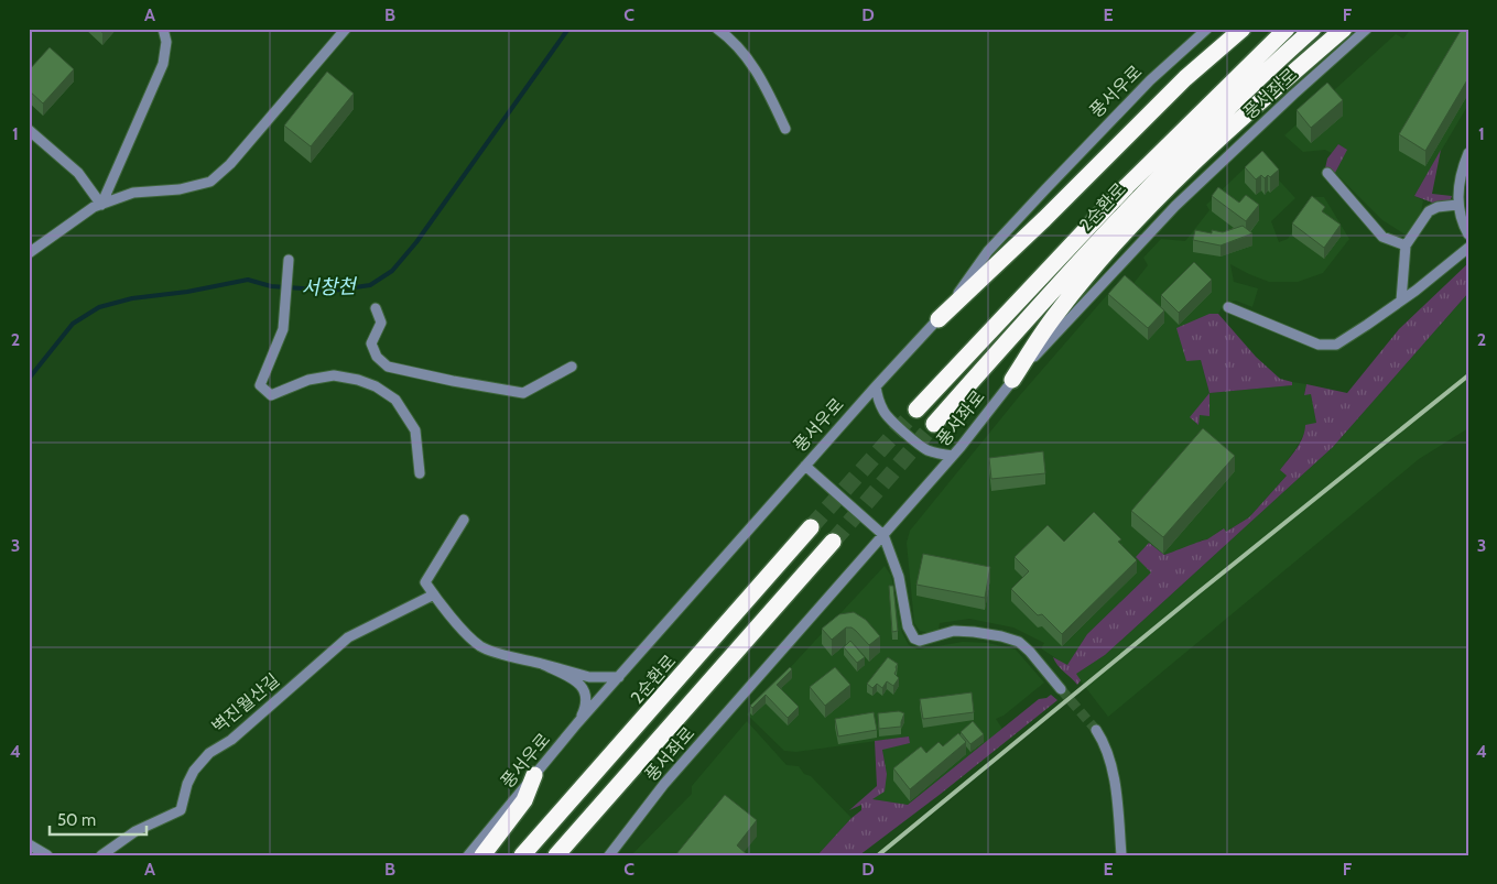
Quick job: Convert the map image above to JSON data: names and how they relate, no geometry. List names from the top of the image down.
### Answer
{
  "streets": {
    "highway": ["2순환로"],
    "street": ["풍서우로", "풍서좌로", "벽진월산길"]
  },
  "water": ["서창천"],
  "scale_bar": "50 m",
  "grid": {
    "columns": [
      "A",
      "B",
      "C",
      "D",
      "E",
      "F"
    ],
    "rows": [
      "1",
      "2",
      "3",
      "4"
    ]
  }
}
